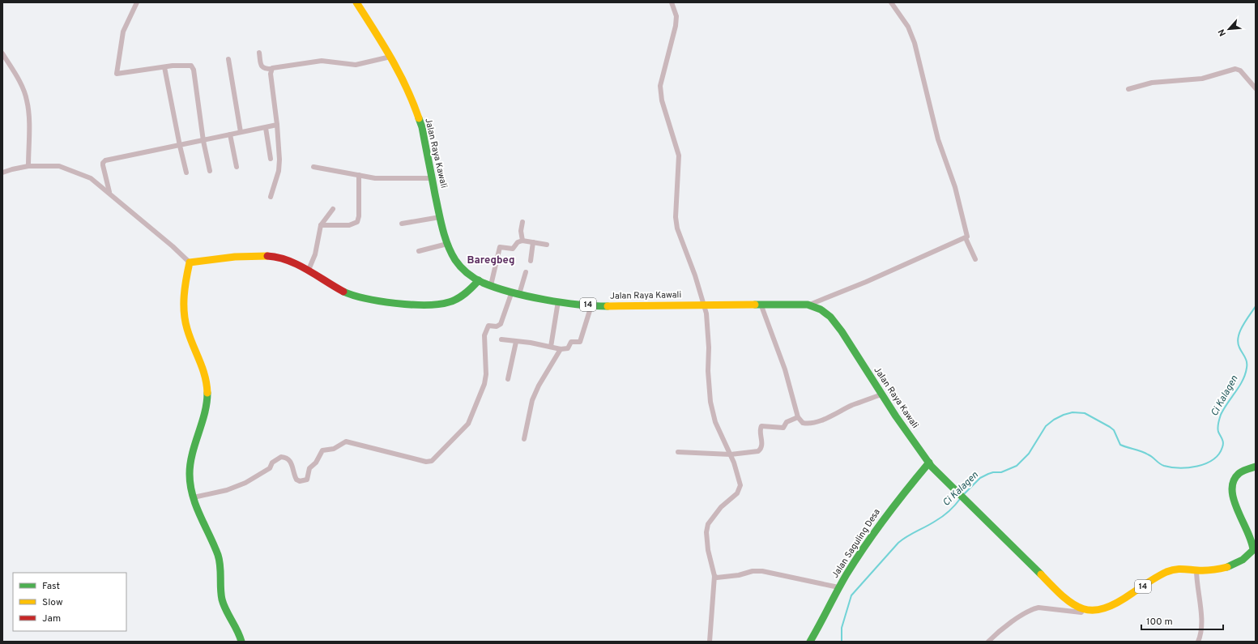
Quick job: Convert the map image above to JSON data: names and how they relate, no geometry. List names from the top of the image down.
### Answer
{
  "streets": {
    "main road": ["Jalan Raya Kawali", "14", "Jalan Saguling Desa"]
  },
  "crossings": [
    ["Jalan Raya Kawali", "14"],
    ["Jalan Raya Kawali", "Jalan Saguling Desa"],
    ["14", "Jalan Saguling Desa"]
  ],
  "districts": ["Baregbeg"],
  "water": ["Ci Kalagen"],
  "legend": ["Fast", "Slow", "Jam"],
  "scale_bar": "100 m",
  "north": "bottom left"
}
